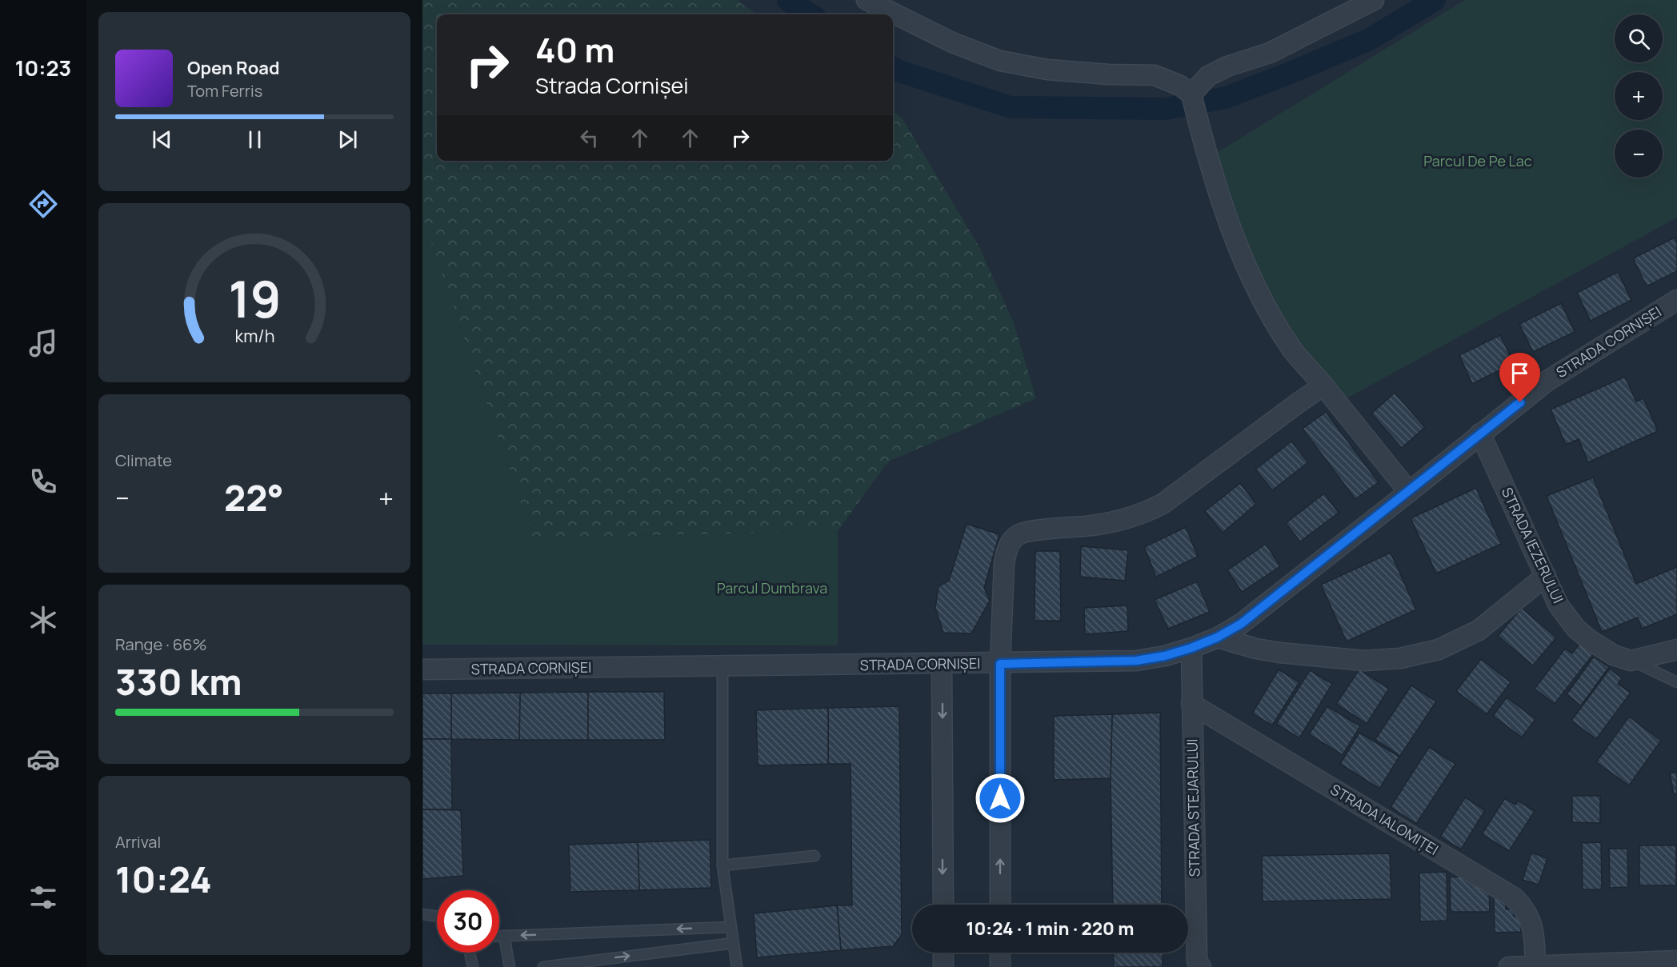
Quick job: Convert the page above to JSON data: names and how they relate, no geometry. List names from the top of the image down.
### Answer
{
  "streets": {
    "street": [
      "STRADA CORNIȘEI",
      "STRADA IEZERULUI",
      "STRADA STEJARULUI",
      "STRADA IALOMIȚEI"
    ]
  },
  "crossings": [
    ["STRADA CORNIȘEI", "STRADA IEZERULUI"],
    ["STRADA CORNIȘEI", "STRADA STEJARULUI"],
    ["STRADA STEJARULUI", "STRADA IALOMIȚEI"]
  ],
  "parks": ["Parcul De Pe Lac", "Parcul Dumbrava"],
  "page": {
    "tabs": "10:23",
    "map_buttons": ["+", "−"],
    "turn": ["40 m", "Strada Cornișei"],
    "song": ["Open Road", "Tom Ferris"],
    "tile": [
      "Climate",
      ["Range · 66%", "330 km"],
      ["Arrival", "10:24"]
    ],
    "heat": ["−", "22°", "+"],
    "limit": "30",
    "trip": "10:24 · 1 min · 220 m",
    "gauge": ["19", "km/h"]
  }
}
